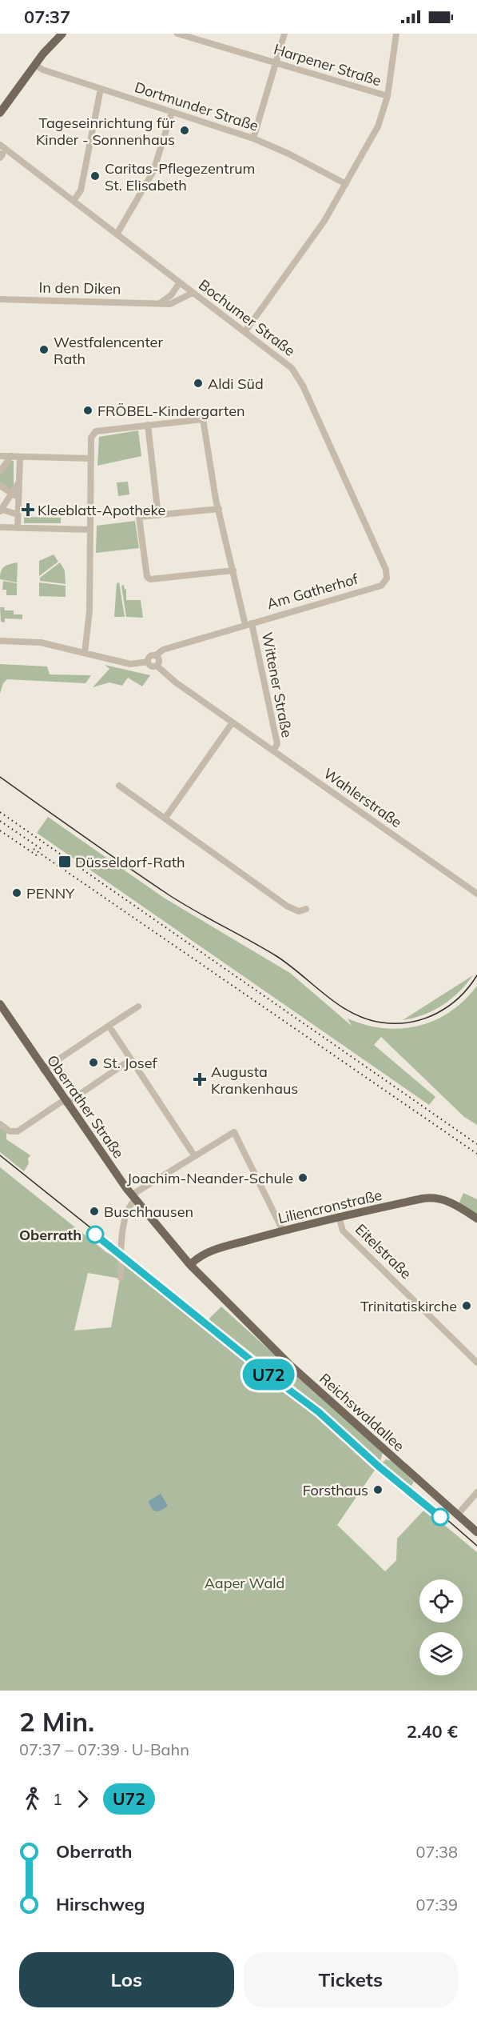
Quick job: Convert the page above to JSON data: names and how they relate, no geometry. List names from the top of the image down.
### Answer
{
  "streets": {
    "main road": ["Oberrather Straße", "Liliencronstraße", "Reichswaldallee"],
    "street": [
      "Harpener Straße",
      "Dortmunder Straße",
      "In den Diken",
      "Bochumer Straße",
      "Am Gatherhof",
      "Wittener Straße",
      "Wahlerstraße",
      "Eitelstraße"
    ]
  },
  "crossings": [
    ["In den Diken", "Bochumer Straße"],
    ["Bochumer Straße", "Am Gatherhof"],
    ["Am Gatherhof", "Wittener Straße"],
    ["Am Gatherhof", "Wahlerstraße"],
    ["Wittener Straße", "Wahlerstraße"],
    ["Oberrather Straße", "Liliencronstraße"],
    ["Oberrather Straße", "Reichswaldallee"],
    ["Liliencronstraße", "Eitelstraße"],
    ["Liliencronstraße", "Reichswaldallee"]
  ],
  "parks": ["Aaper Wald"],
  "places": {
    "other": [
      "Tageseinrichtung für Kinder - Sonnenhaus",
      "Caritas-Pflegezentrum St. Elisabeth",
      "Westfalencenter Rath",
      "Aldi Süd",
      "FRÖBEL-Kindergarten",
      "PENNY",
      "St. Josef",
      "Joachim-Neander-Schule",
      "Buschhausen",
      "Oberrath",
      "Trinitatiskirche",
      "Forsthaus"
    ],
    "health": ["Kleeblatt-Apotheke", "Augusta Krankenhaus"],
    "transit": ["Düsseldorf-Rath"]
  },
  "lines": ["metro line U72"],
  "page": {
    "status": "07:37",
    "on_map": "U72",
    "heading": ["2 Min.", "07:37 – 07:39 · U-Bahn", "2.40 €"],
    "legs": ["1", "U72"],
    "list": [
      {
        "name": "Oberrath",
        "value": "07:38"
      },
      {
        "name": "Hirschweg",
        "value": "07:39"
      }
    ],
    "buttons": ["Los", "Tickets"]
  }
}
